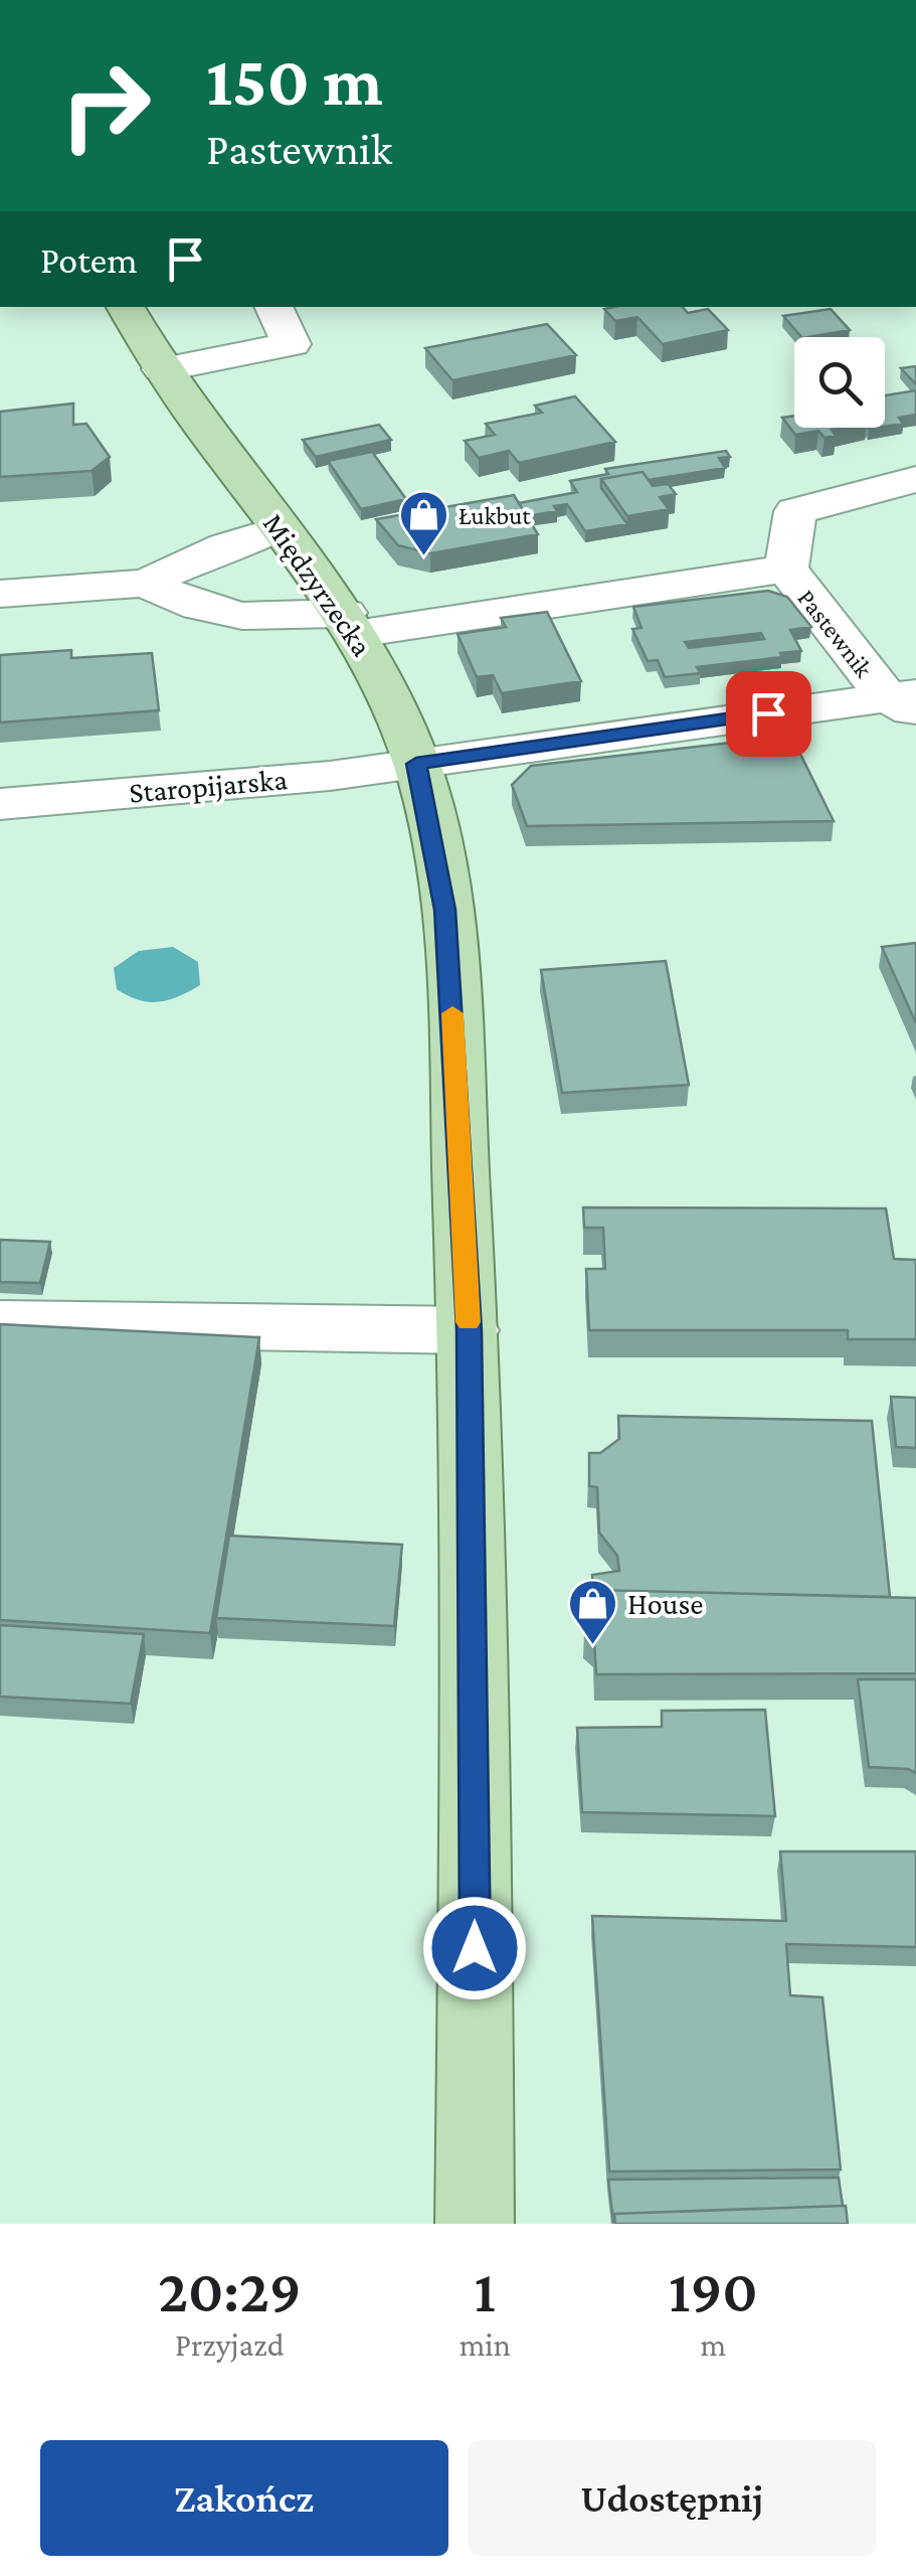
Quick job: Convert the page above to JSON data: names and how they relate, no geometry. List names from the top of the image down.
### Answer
{
  "streets": {
    "main road": ["Międzyrzecka"],
    "street": ["Pastewnik", "Staropijarska"]
  },
  "crossings": [
    ["Międzyrzecka", "Pastewnik"],
    ["Międzyrzecka", "Staropijarska"],
    ["Pastewnik", "Staropijarska"]
  ],
  "places": {
    "shop": ["Łukbut", "House"]
  },
  "page": {
    "turn": ["150 m", "Pastewnik"],
    "then": "Potem",
    "eta": [
      "20:29",
      "Przyjazd",
      "1",
      "min",
      "190",
      "m"
    ],
    "buttons": ["Zakończ", "Udostępnij"]
  }
}
